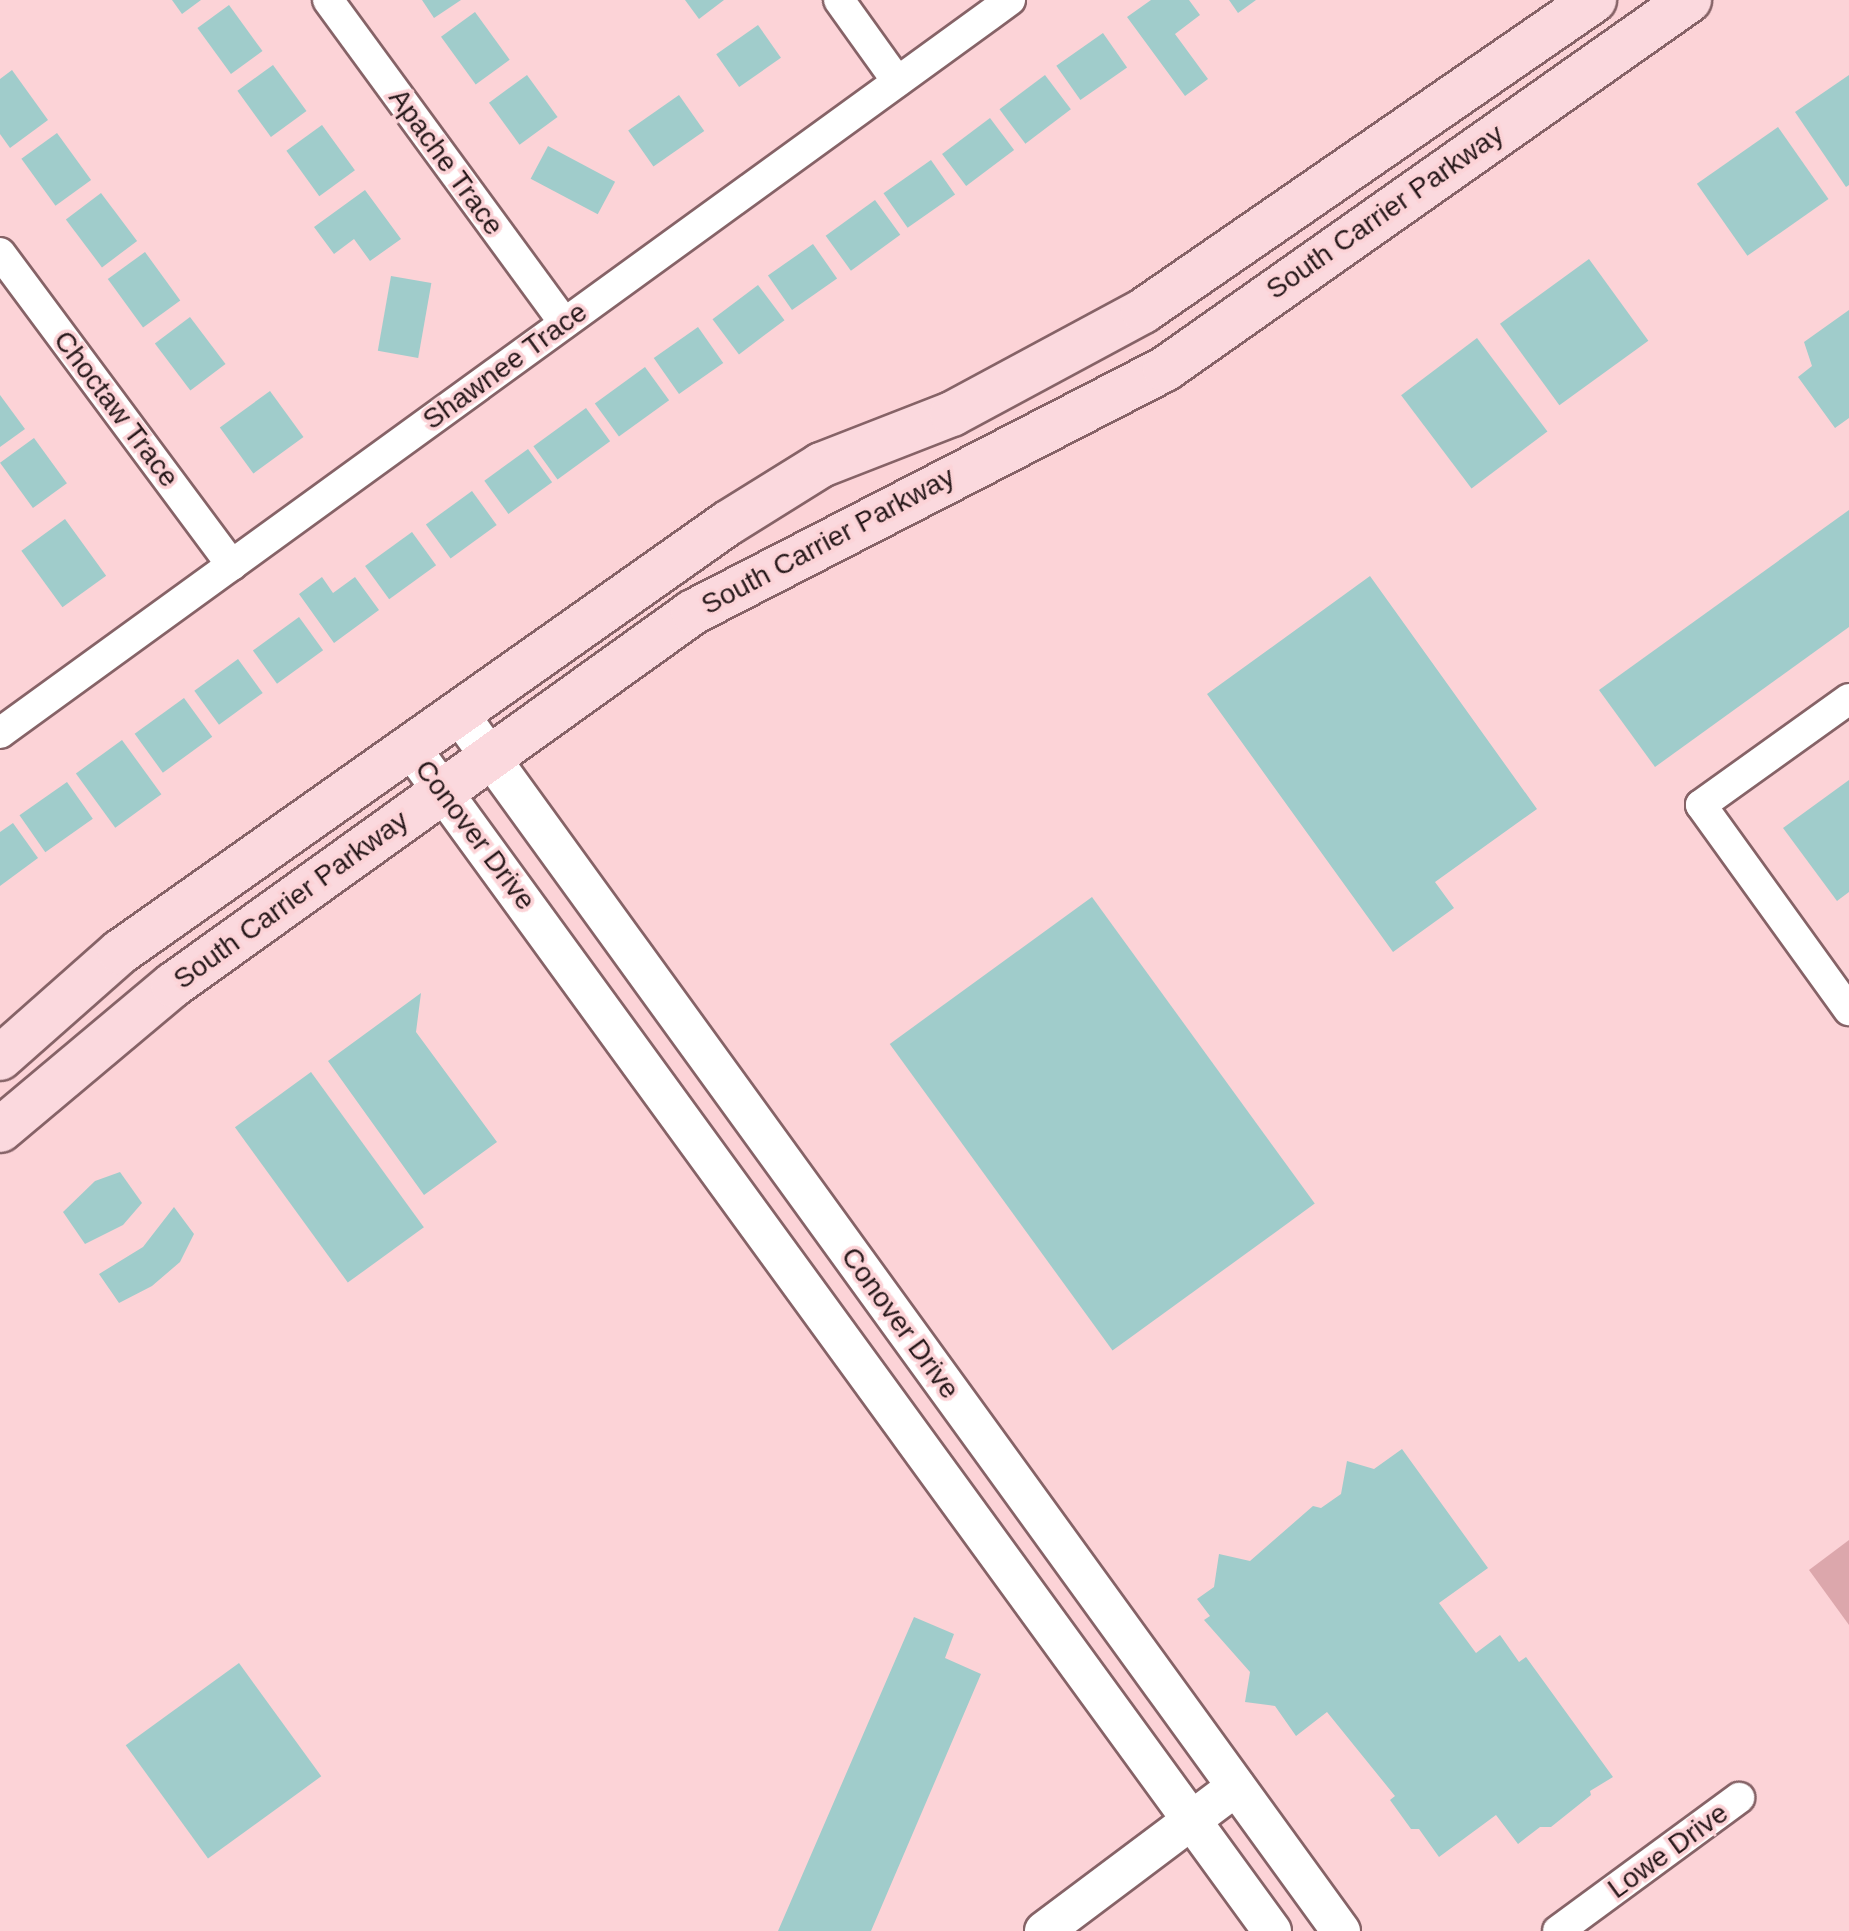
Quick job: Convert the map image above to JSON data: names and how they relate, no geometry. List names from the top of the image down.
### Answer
{
  "streets": {
    "main road": ["South Carrier Parkway"],
    "street": [
      "Apache Trace",
      "Shawnee Trace",
      "Choctaw Trace",
      "Conover Drive",
      "Lowe Drive"
    ]
  },
  "crossings": [
    ["Apache Trace", "Shawnee Trace"],
    ["South Carrier Parkway", "Conover Drive"],
    ["Shawnee Trace", "Choctaw Trace"]
  ]
}
